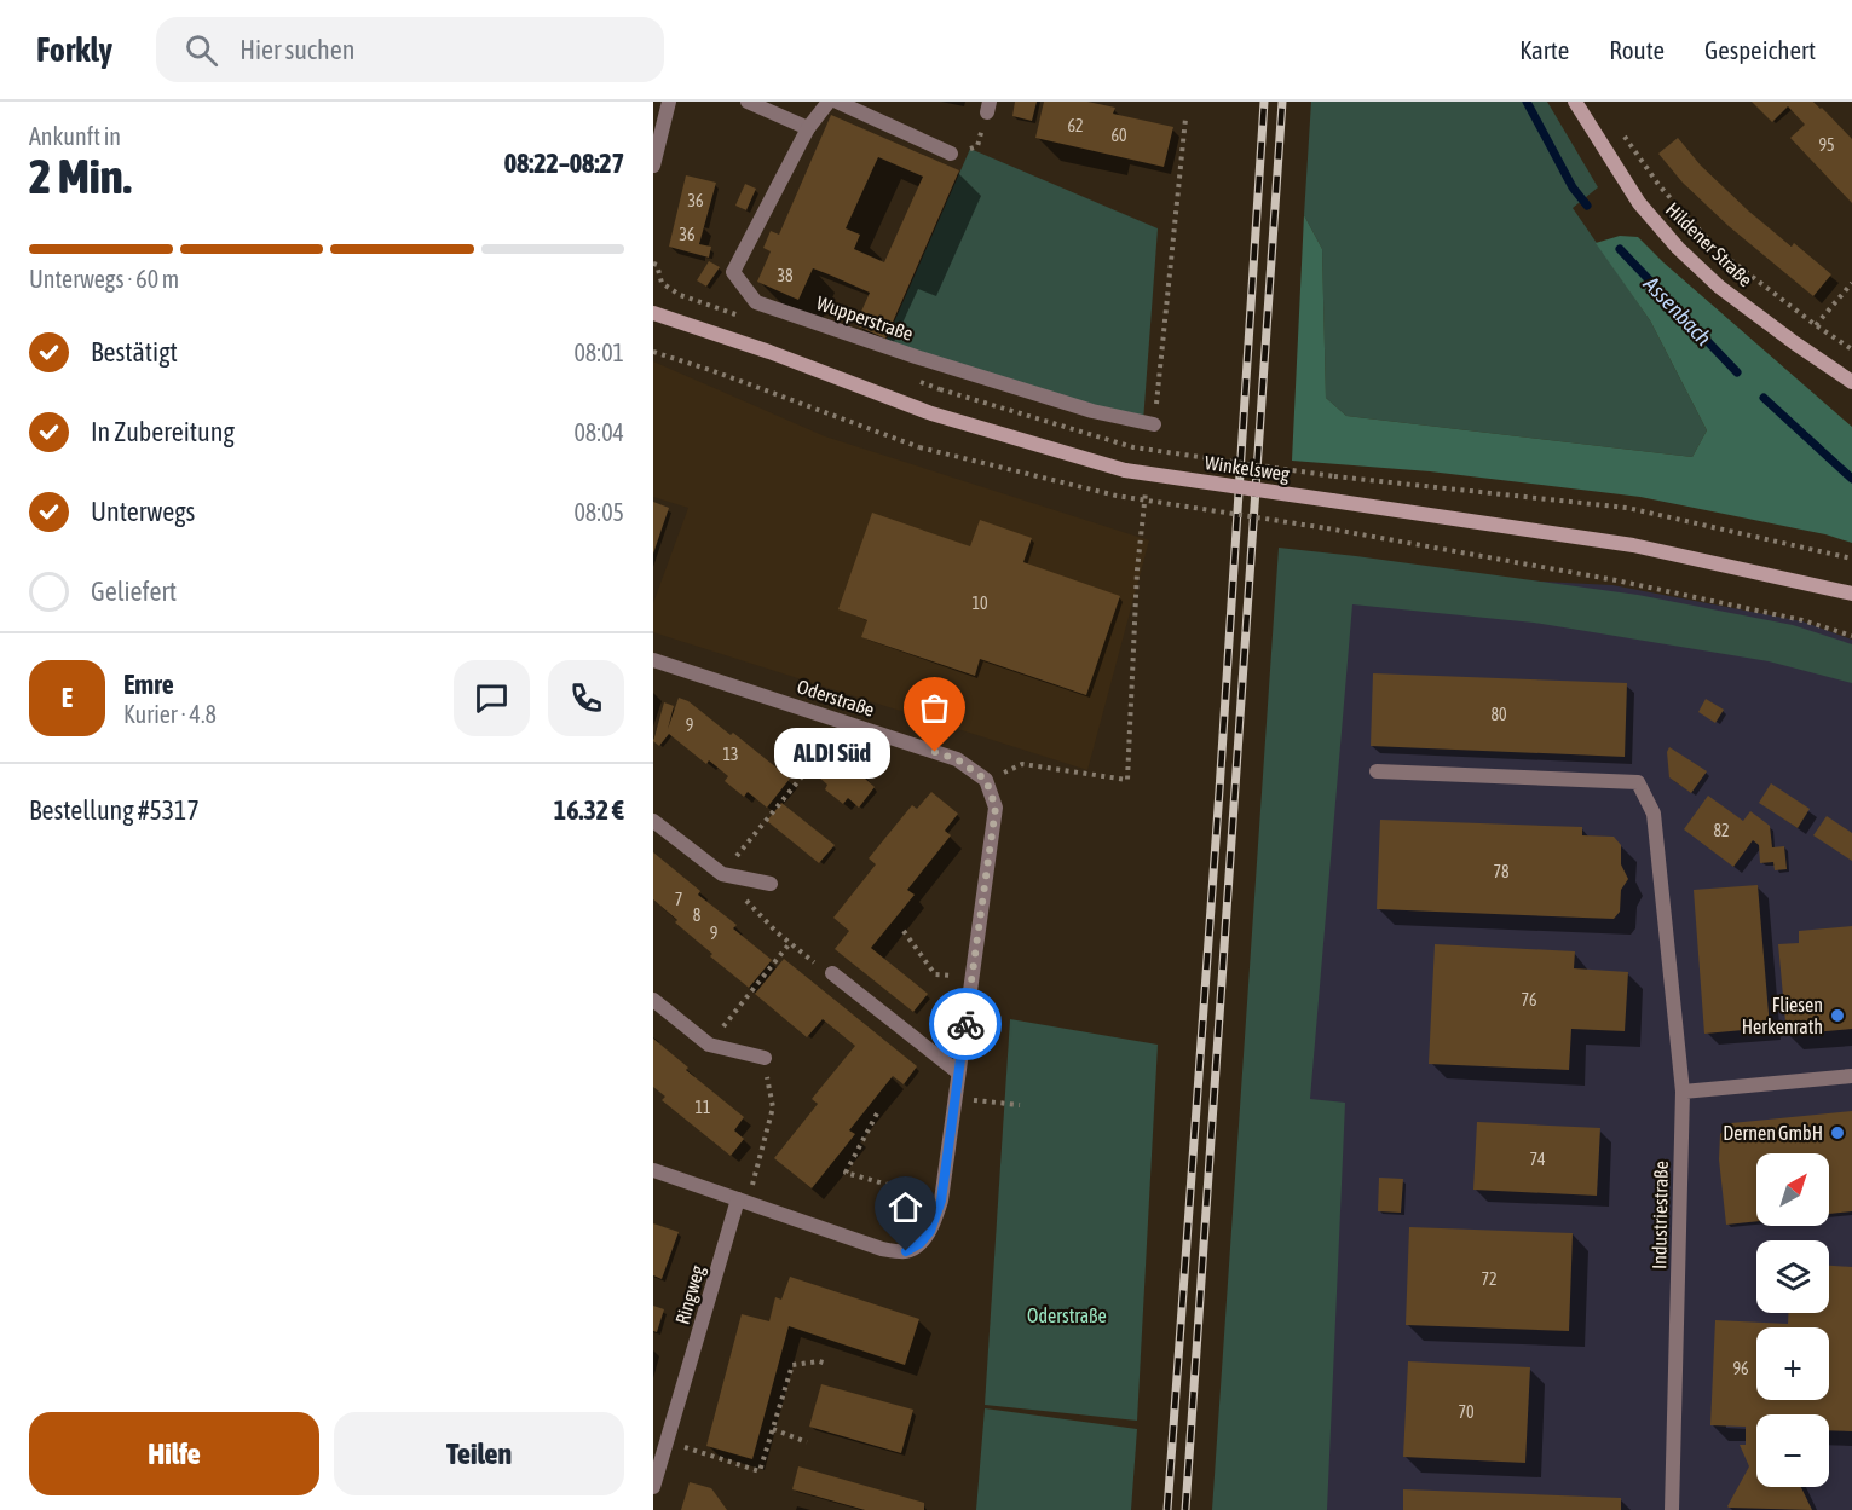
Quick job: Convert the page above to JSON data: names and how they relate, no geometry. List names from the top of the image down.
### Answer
{
  "streets": {
    "main road": ["Hildener Straße", "Winkelsweg"],
    "street": [
      "Wupperstraße",
      "Oderstraße",
      "Industriestraße",
      "Ringweg"
    ]
  },
  "water": ["Assenbach"],
  "parks": ["Oderstraße"],
  "places": ["ALDI Süd", "Fliesen Herkenrath", "Dernen GmbH"],
  "house_numbers": [
    "62",
    "60",
    "95",
    "36",
    "36",
    "38",
    "10",
    "80",
    "9",
    "13",
    "82",
    "78",
    "7",
    "8",
    "9",
    "76",
    "11",
    "74",
    "72",
    "96",
    "70"
  ],
  "north": "top right",
  "page": {
    "header": "Forkly",
    "search": "Hier suchen",
    "nav": ["Karte", "Route", "Gespeichert"],
    "heading": ["2 Min.", "Ankunft in", "08:22–08:27"],
    "panel": [
      "Emre",
      "Kurier · 4.8",
      "Bestellung #5317",
      "16.32 €"
    ],
    "bar": "Unterwegs · 60 m",
    "list": [
      ["Bestätigt", "08:01"],
      ["In Zubereitung", "08:04"],
      ["Unterwegs", "08:05"],
      "Geliefert"
    ],
    "round": "E",
    "bubble": "ALDI Süd",
    "map_buttons": ["+", "−"],
    "buttons": ["Hilfe", "Teilen"]
  }
}
